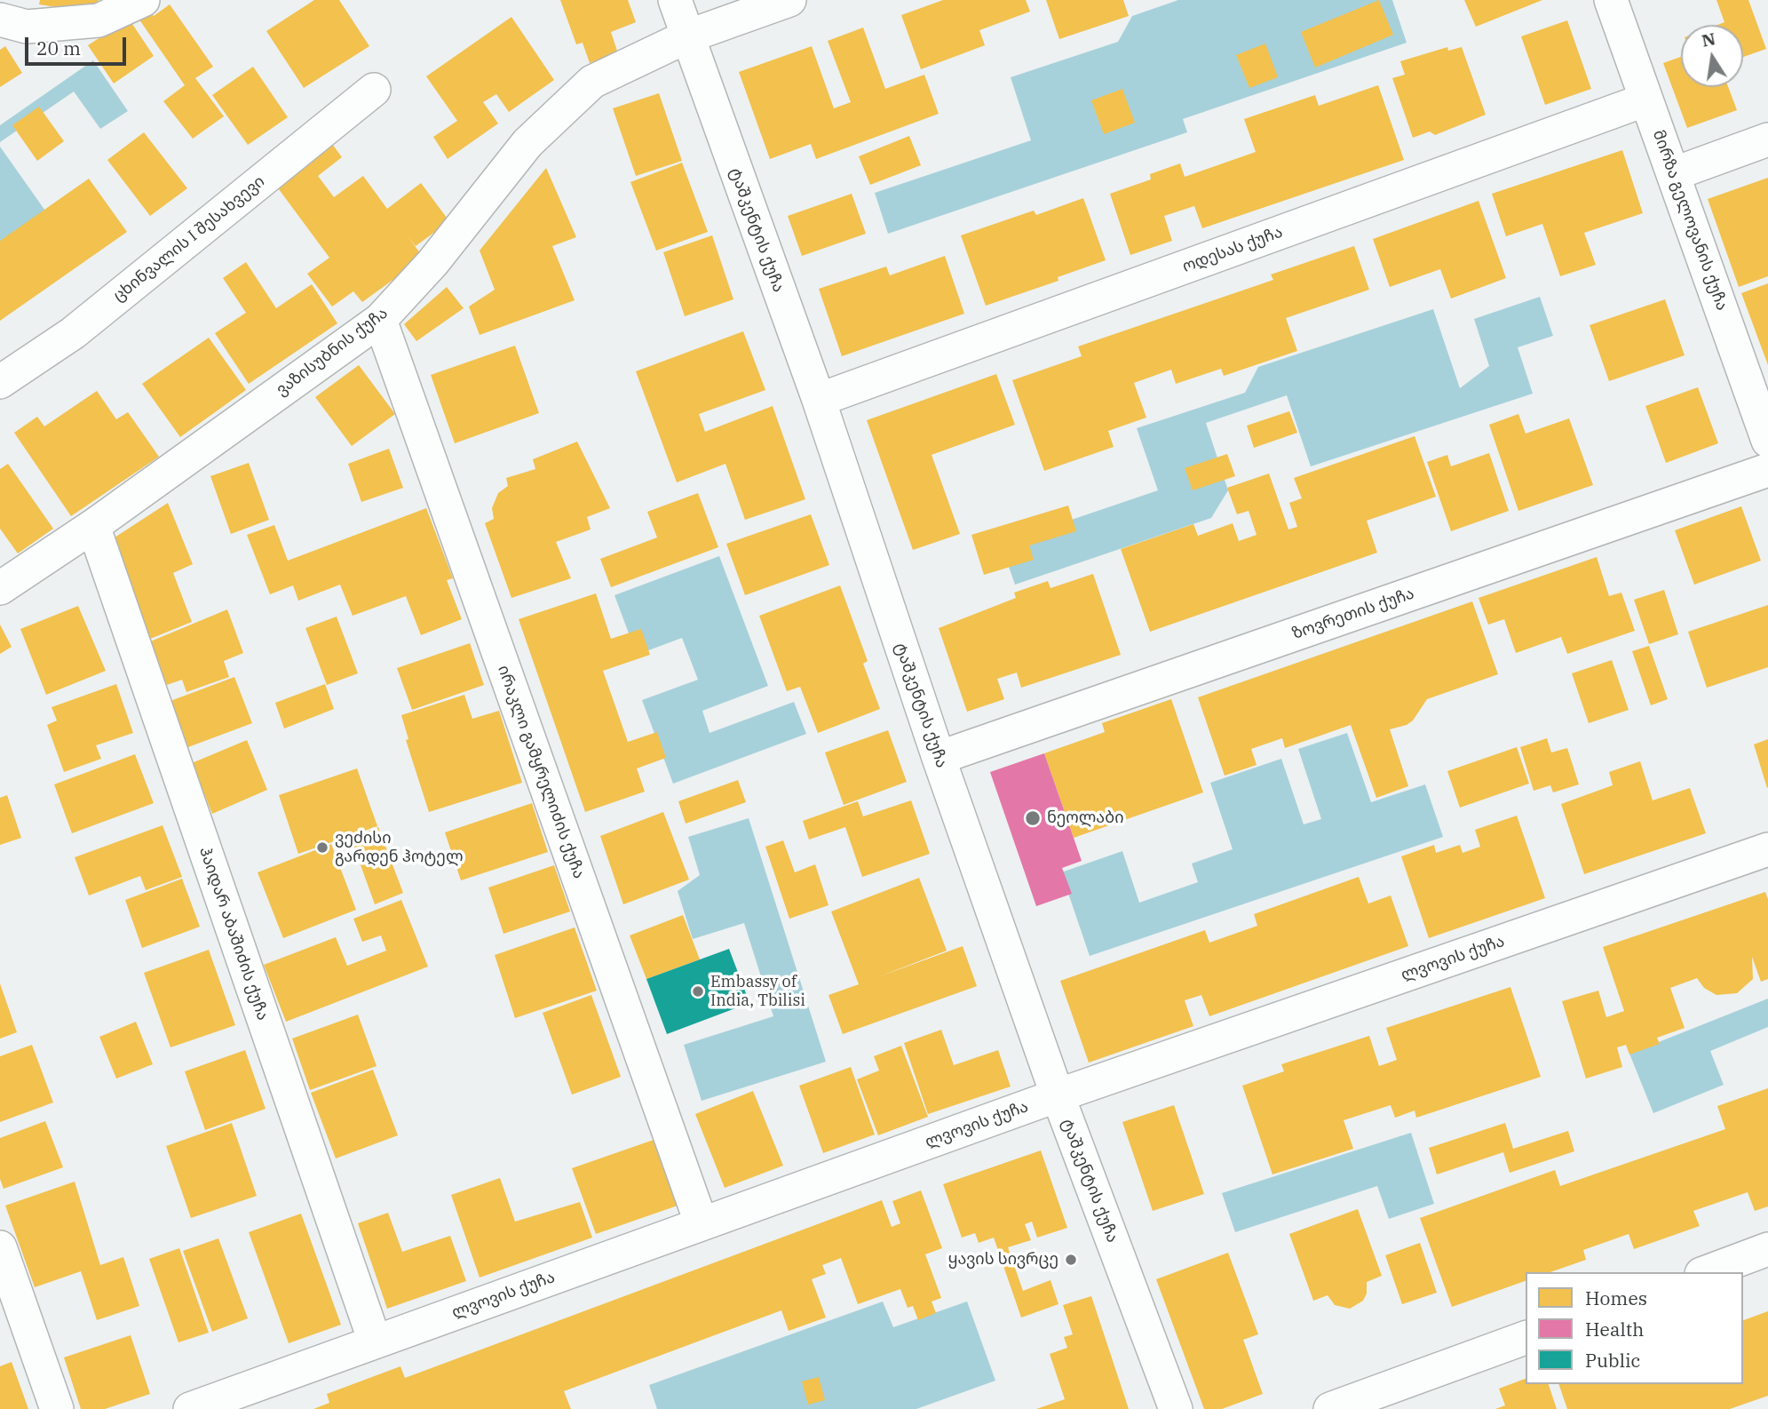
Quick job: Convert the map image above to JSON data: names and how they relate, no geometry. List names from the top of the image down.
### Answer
{
  "streets": {
    "street": [
      "მირზა გელოვანის ქუჩა",
      "ტაშკენტის ქუჩა",
      "ცხინვალის I შესახვევი",
      "ოდესას ქუჩა",
      "ვაზისუბნის ქუჩა",
      "ზოვრეთის ქუჩა",
      "ირაკლი გამყრელიძის ქუჩა",
      "ჰაიდარ აბაშიძის ქუჩა",
      "ლვოვის ქუჩა"
    ]
  },
  "crossings": [
    ["მირზა გელოვანის ქუჩა", "ოდესას ქუჩა"],
    ["ტაშკენტის ქუჩა", "ოდესას ქუჩა"],
    ["ტაშკენტის ქუჩა", "ვაზისუბნის ქუჩა"],
    ["ტაშკენტის ქუჩა", "ზოვრეთის ქუჩა"],
    ["ტაშკენტის ქუჩა", "ლვოვის ქუჩა"],
    ["ვაზისუბნის ქუჩა", "ირაკლი გამყრელიძის ქუჩა"],
    ["ვაზისუბნის ქუჩა", "ჰაიდარ აბაშიძის ქუჩა"],
    ["ირაკლი გამყრელიძის ქუჩა", "ლვოვის ქუჩა"],
    ["ჰაიდარ აბაშიძის ქუჩა", "ლვოვის ქუჩა"]
  ],
  "places": [
    "ნეოლაბი",
    "ვეძისი გარდენ ჰოტელ",
    "Embassy of India, Tbilisi",
    "ყავის სივრცე"
  ],
  "legend": ["Homes", "Health", "Public"],
  "scale_bar": "20 m",
  "north": "top"
}
